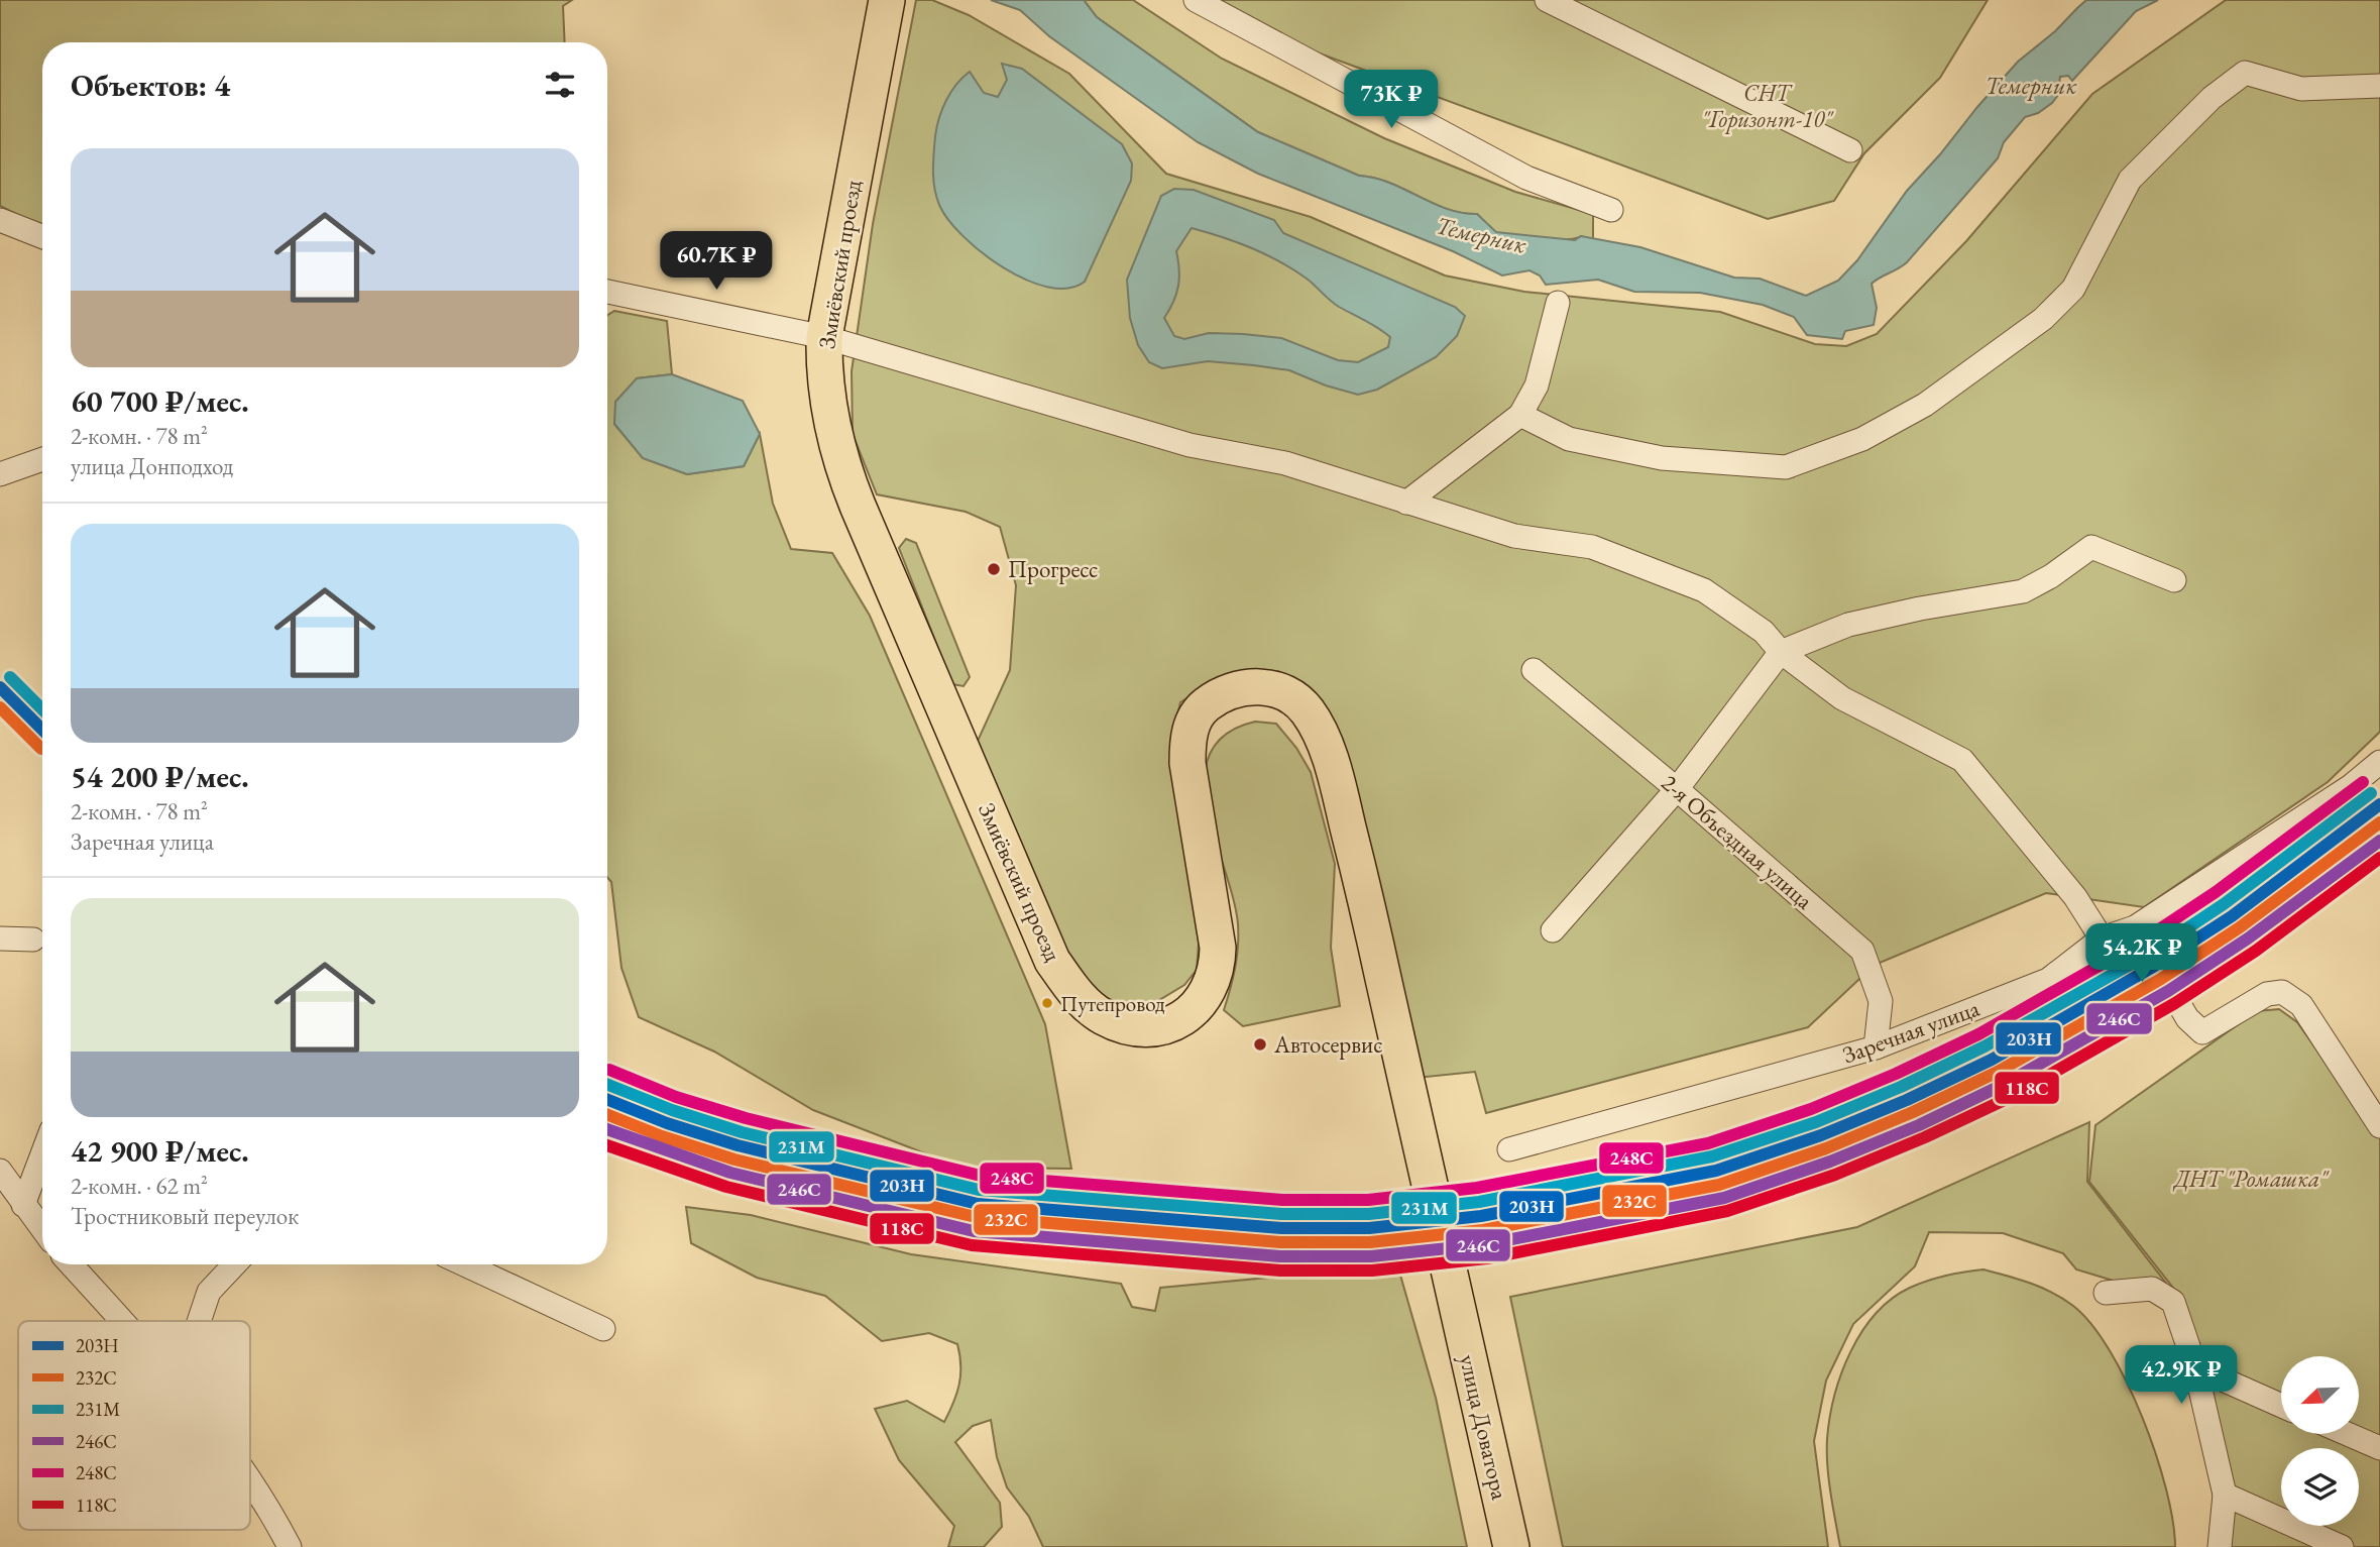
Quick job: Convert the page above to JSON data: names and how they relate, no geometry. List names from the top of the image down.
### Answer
{
  "streets": {
    "main road": ["Змиёвский проезд", "улица Доватора"],
    "street": ["2-я Объездная улица", "Заречная улица"]
  },
  "crossings": [
    ["Змиёвский проезд", "улица Доватора"],
    ["2-я Объездная улица", "Заречная улица"]
  ],
  "water": ["Темерник"],
  "parks": ["СНТ \"Горизонт-10\"", "ДНТ \"Ромашка\""],
  "places": ["Прогресс", "Путепровод", "Автосервис"],
  "lines": [
    "transit line 231М",
    "transit line 203Н",
    "transit line 232C",
    "transit line 248С",
    "transit line 246С",
    "transit line 118С"
  ],
  "legend": [
    "203Н",
    "232C",
    "231М",
    "246С",
    "248С",
    "118С"
  ],
  "north": "bottom left",
  "page": {
    "heading": "Объектов: 4",
    "price": [
      "73K ₽",
      "60.7K ₽",
      "54.2K ₽",
      "42.9K ₽"
    ],
    "list": [
      {
        "name": "60 700 ₽/мес.",
        "note": "2-комн. · 78 m² · улица Донподход"
      },
      {
        "name": "54 200 ₽/мес.",
        "note": "2-комн. · 78 m² · Заречная улица"
      },
      {
        "name": "42 900 ₽/мес.",
        "note": "2-комн. · 62 m² · Тростниковый переулок"
      }
    ]
  }
}
